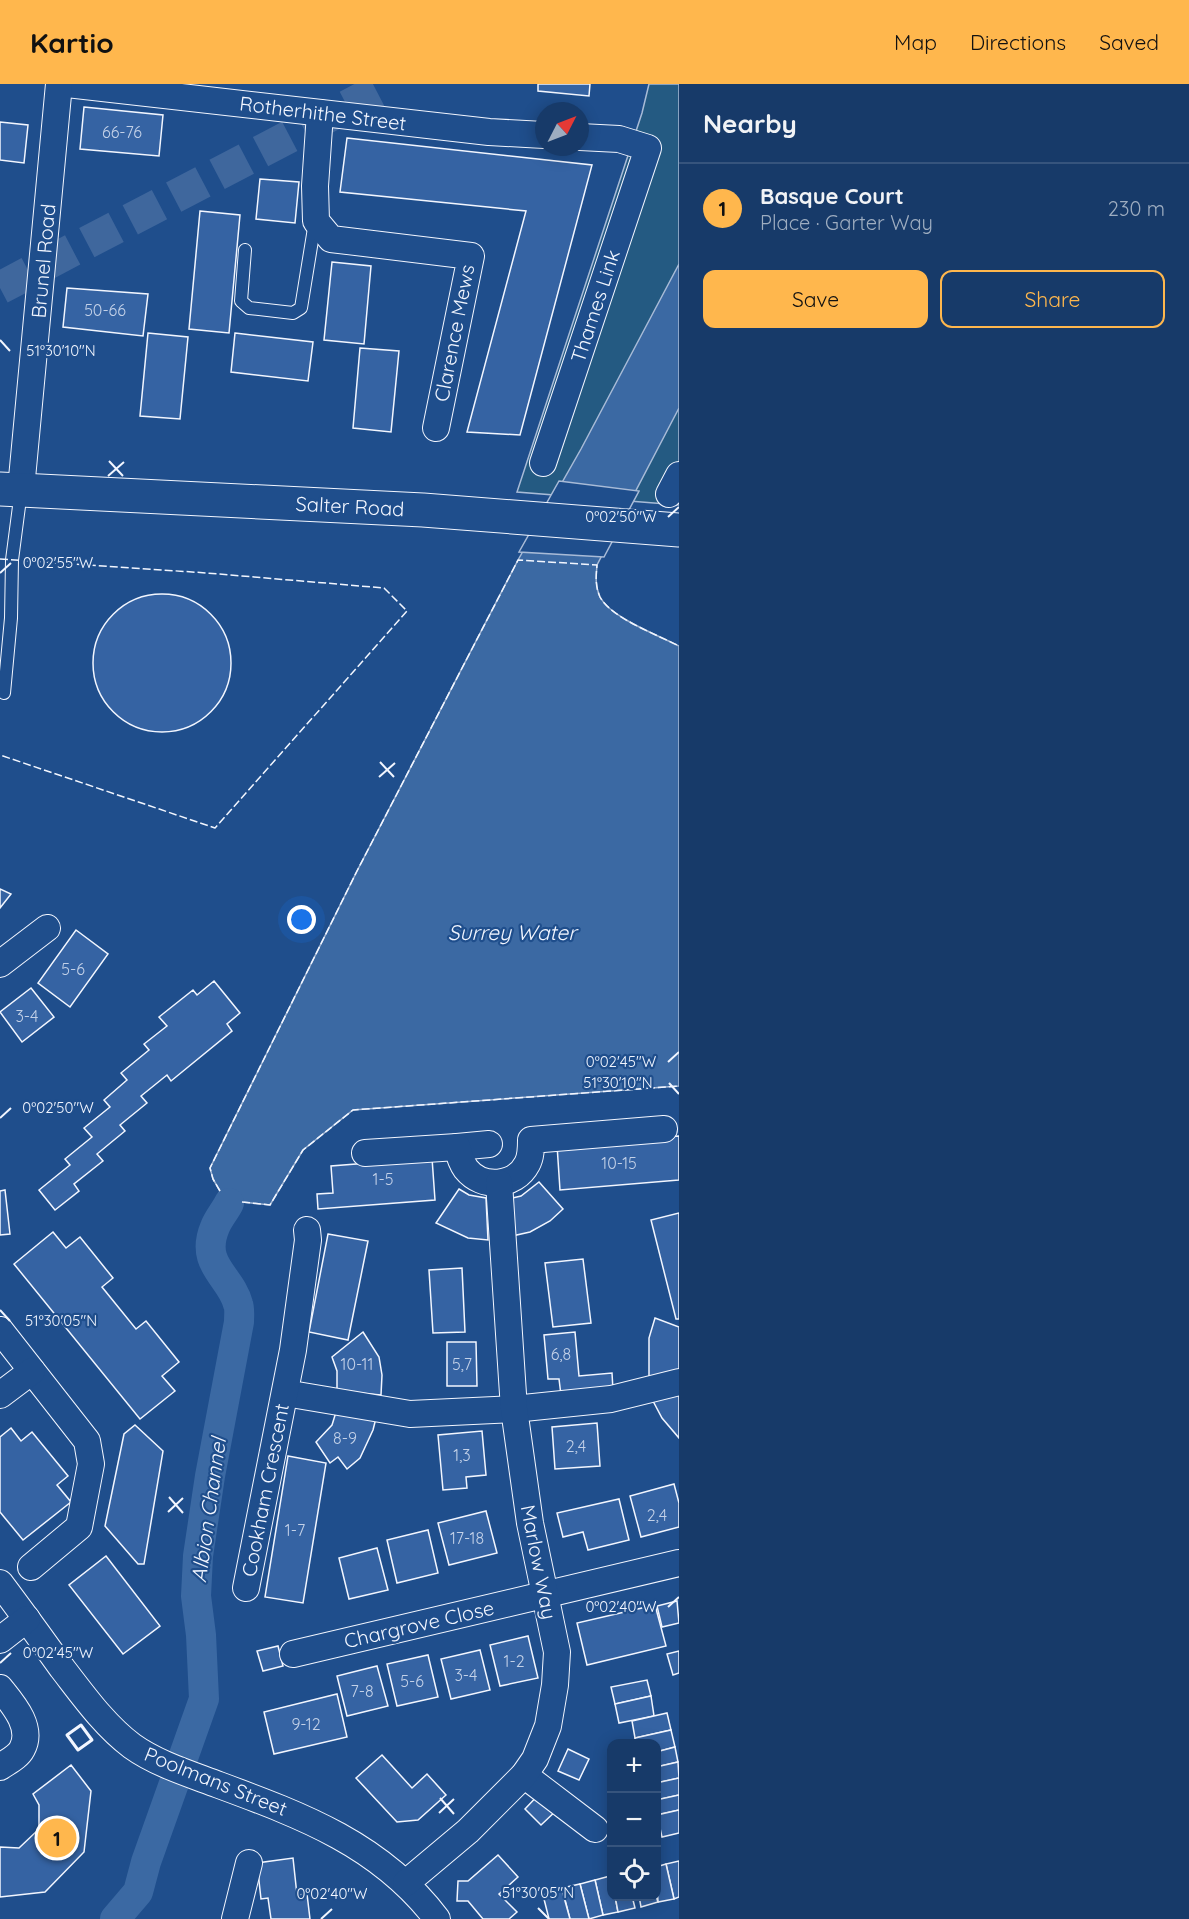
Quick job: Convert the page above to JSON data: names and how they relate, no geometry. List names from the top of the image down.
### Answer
{
  "streets": {
    "main road": ["Salter Road"],
    "street": [
      "Rotherhithe Street",
      "Brunel Road",
      "Thames Link",
      "Clarence Mews",
      "Cookham Crescent",
      "Marlow Way",
      "Chargrove Close",
      "Poolmans Street"
    ]
  },
  "crossings": [
    ["Brunel Road", "Salter Road"],
    ["Cookham Crescent", "Marlow Way"],
    ["Marlow Way", "Chargrove Close"],
    ["Marlow Way", "Poolmans Street"]
  ],
  "water": ["Surrey Water", "Albion Channel"],
  "house_numbers": [
    "66-76",
    "50-66",
    "5-6",
    "3-4",
    "10-15",
    "1-5",
    "6,8",
    "10-11",
    "5,7",
    "8-9",
    "2,4",
    "1,3",
    "2,4",
    "1-7",
    "17-18",
    "1-2",
    "3-4",
    "5-6",
    "7-8",
    "9-12"
  ],
  "north": "top right",
  "page": {
    "header": "Kartio",
    "nav": ["Map", "Directions", "Saved"],
    "heading": "Nearby",
    "list": [
      {
        "mark": "1",
        "name": "Basque Court",
        "note": "Place · Garter Way",
        "value": "230 m"
      }
    ],
    "buttons": ["Save", "Share"],
    "map_buttons": ["+", "−"],
    "pins": "1"
  },
  "coordinates": [
    "51°30'10\"N",
    "0°02'50\"W",
    "0°02'55\"W",
    "0°02'45\"W",
    "51°30'05\"N",
    "0°02'40\"W"
  ]
}
